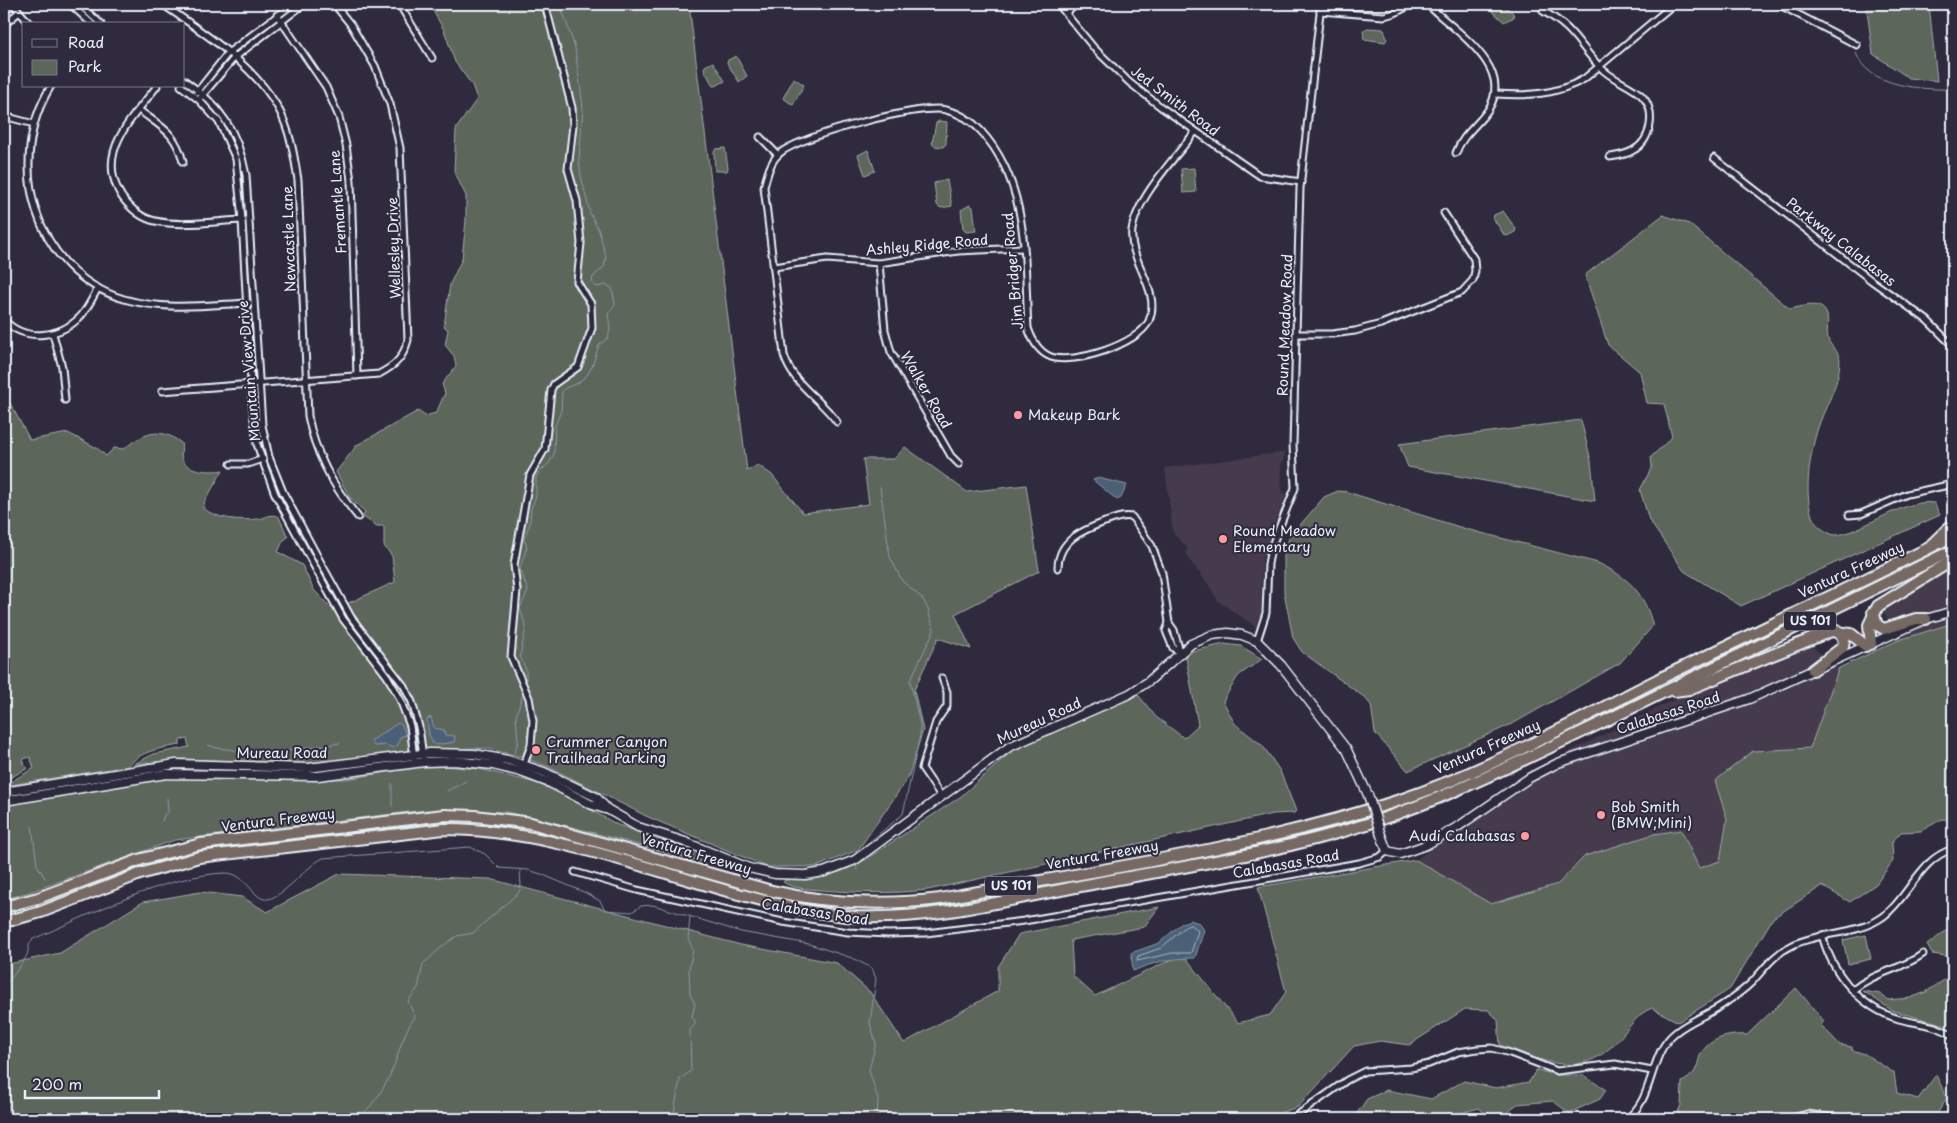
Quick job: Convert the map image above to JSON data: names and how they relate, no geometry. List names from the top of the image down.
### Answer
{
  "streets": {
    "highway": ["Ventura Freeway", "US 101"],
    "main road": ["Calabasas Road", "Mureau Road"],
    "street": [
      "Jed Smith Road",
      "Fremantle Lane",
      "Newcastle Lane",
      "Parkway Calabasas",
      "Ashley Ridge Road",
      "Wellesley Drive",
      "Jim Bridger Road",
      "Round Meadow Road",
      "Mountain View Drive",
      "Walker Road"
    ]
  },
  "crossings": [
    ["Jed Smith Road", "Jim Bridger Road"],
    ["Jed Smith Road", "Round Meadow Road"],
    ["Fremantle Lane", "Wellesley Drive"],
    ["Newcastle Lane", "Wellesley Drive"],
    ["Ashley Ridge Road", "Jim Bridger Road"],
    ["Ashley Ridge Road", "Walker Road"],
    ["Wellesley Drive", "Mountain View Drive"],
    ["Round Meadow Road", "Mureau Road"],
    ["Mountain View Drive", "Mureau Road"],
    ["Calabasas Road", "Mureau Road"]
  ],
  "places": [
    "Makeup Bark",
    "Round Meadow Elementary",
    "Crummer Canyon Trailhead Parking",
    "Bob Smith (BMW;Mini)",
    "Audi Calabasas"
  ],
  "legend": ["Road", "Park"],
  "scale_bar": "200 m"
}
